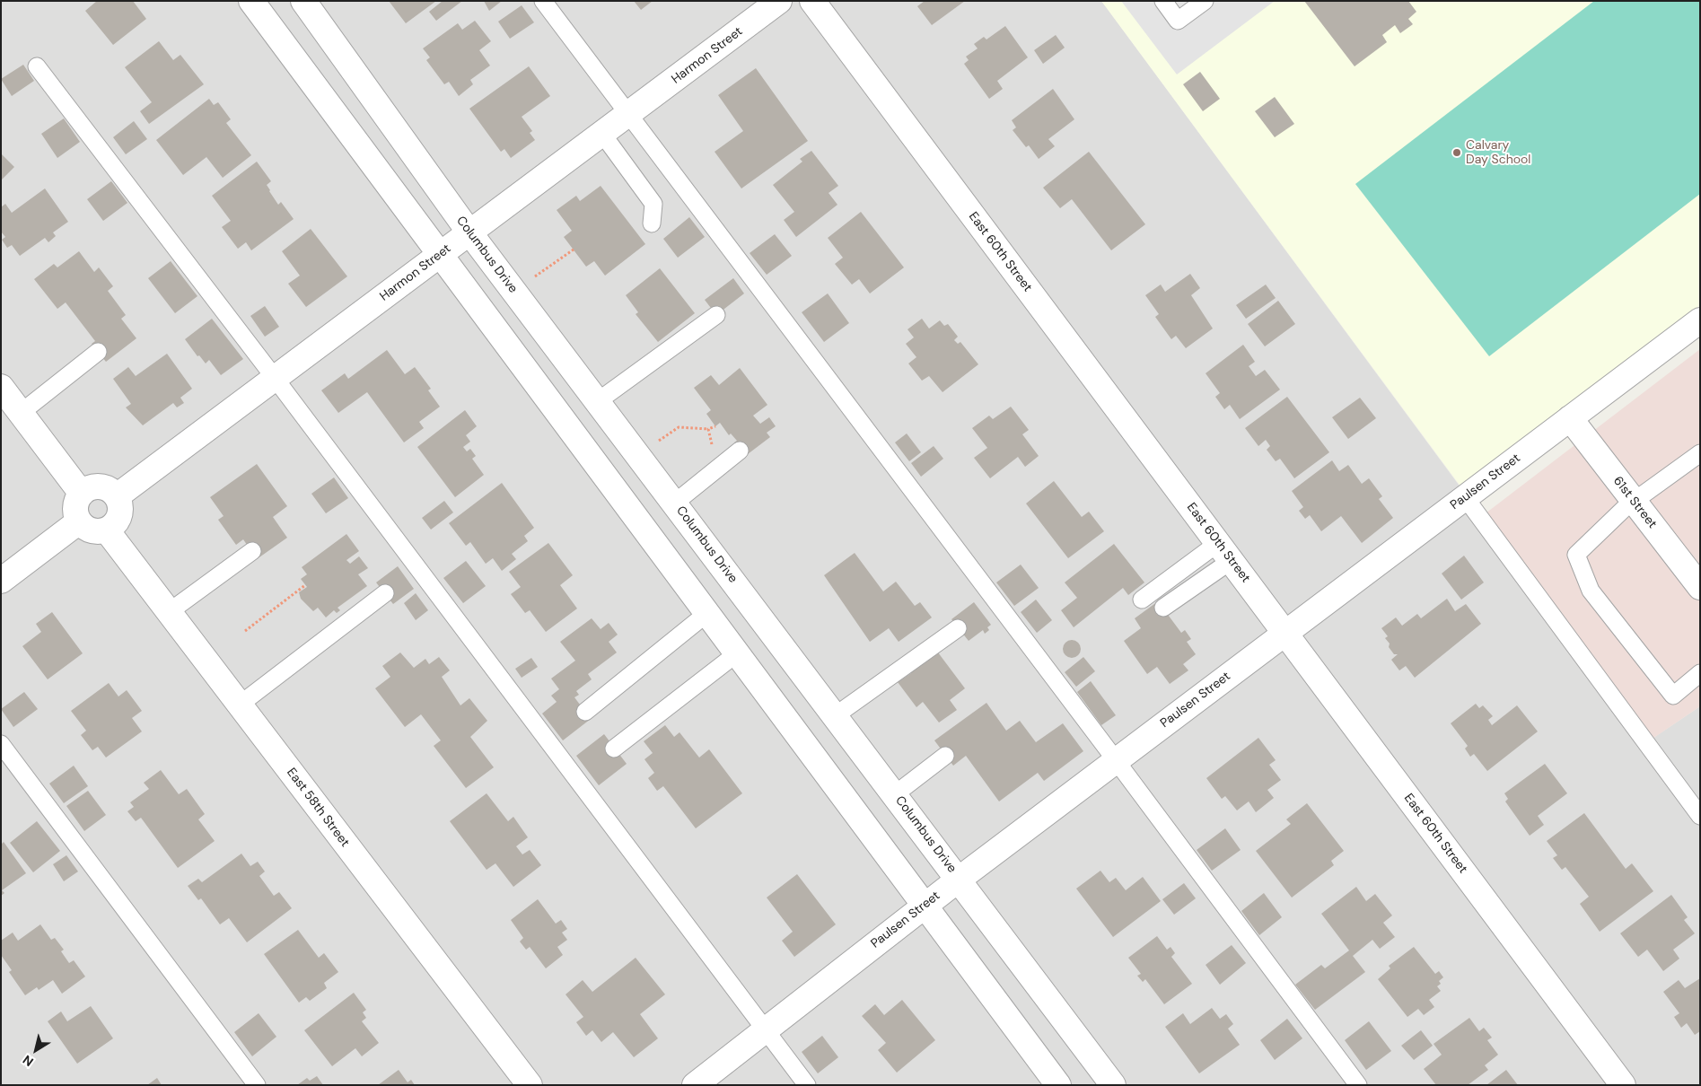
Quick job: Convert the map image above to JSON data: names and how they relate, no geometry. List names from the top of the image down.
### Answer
{
  "streets": {
    "street": [
      "Harmon Street",
      "East 60th Street",
      "Columbus Drive",
      "Paulsen Street",
      "61st Street",
      "East 58th Street"
    ]
  },
  "crossings": [
    ["Harmon Street", "Columbus Drive"],
    ["Harmon Street", "East 58th Street"],
    ["East 60th Street", "Paulsen Street"],
    ["Columbus Drive", "Paulsen Street"],
    ["Paulsen Street", "61st Street"]
  ],
  "places": ["Calvary Day School"],
  "north": "bottom left"
}
